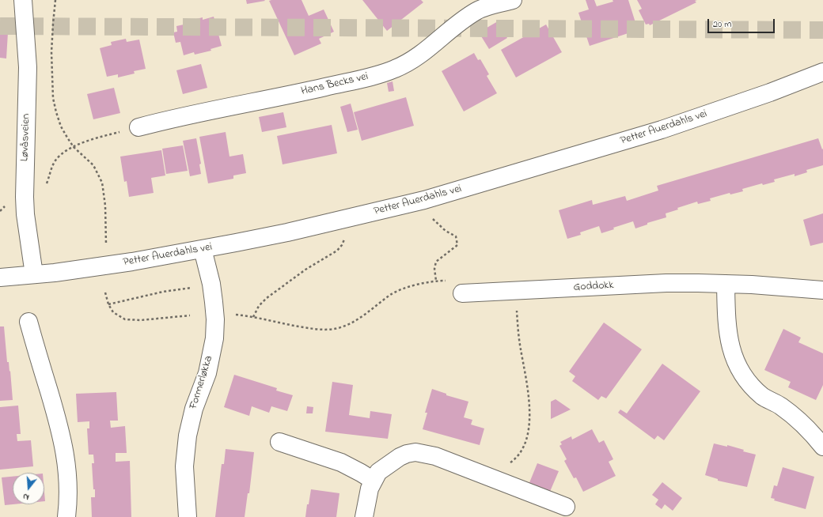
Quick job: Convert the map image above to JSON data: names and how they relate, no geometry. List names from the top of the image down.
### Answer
{
  "streets": {
    "street": [
      "Hans Becks vei",
      "Petter Auerdahls vei",
      "Løvåsveien",
      "Goddokk",
      "Formerløkka"
    ]
  },
  "crossings": [
    ["Petter Auerdahls vei", "Løvåsveien"],
    ["Petter Auerdahls vei", "Formerløkka"]
  ],
  "scale_bar": "20 m",
  "north": "bottom"
}
